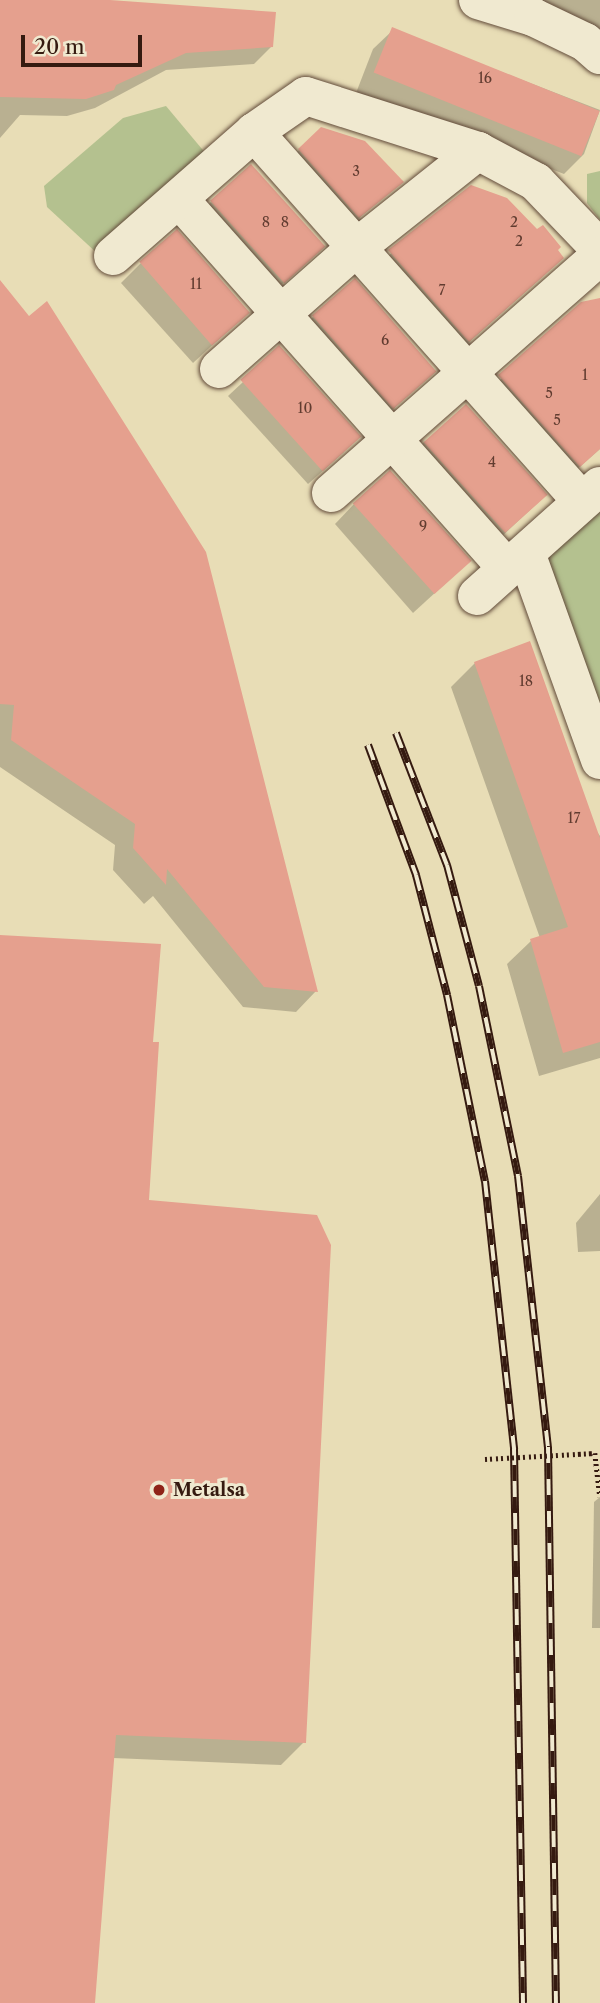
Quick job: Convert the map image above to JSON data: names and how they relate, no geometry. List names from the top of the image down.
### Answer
{
  "places": ["Metalsa"],
  "house_numbers": [
    "16",
    "3",
    "8",
    "8",
    "2",
    "2",
    "11",
    "7",
    "6",
    "1",
    "5",
    "10",
    "5",
    "4",
    "9",
    "18",
    "17"
  ],
  "scale_bar": "20 m"
}
